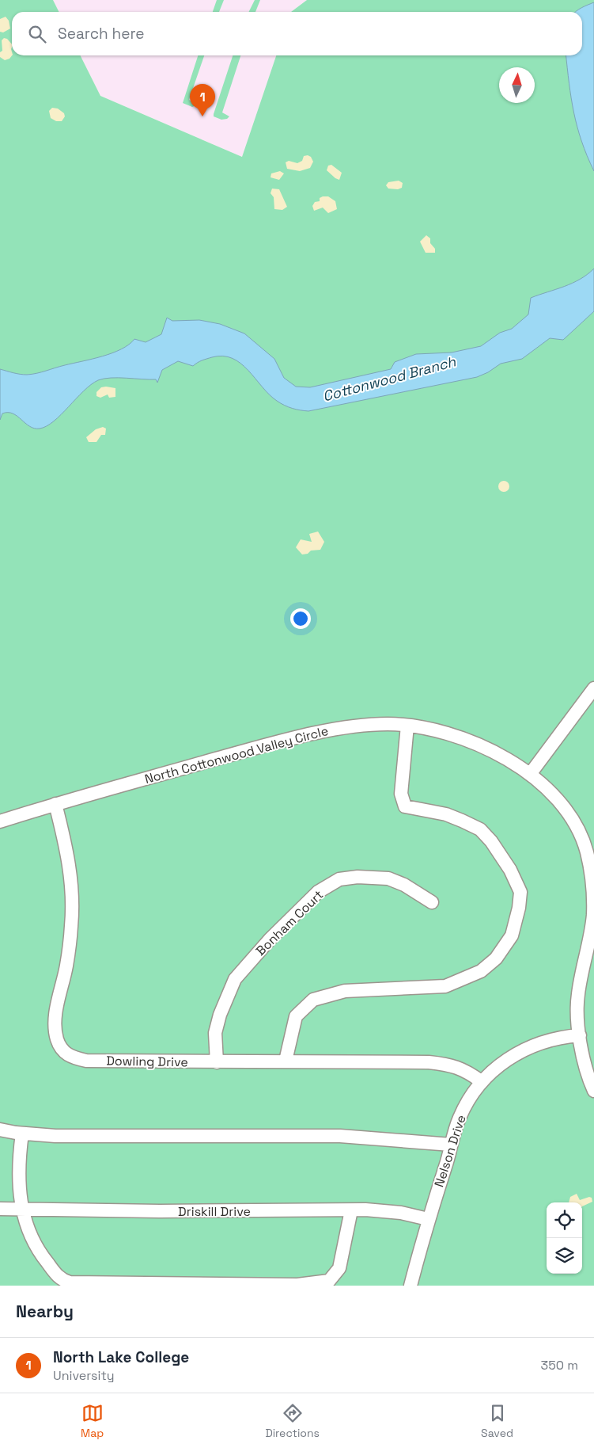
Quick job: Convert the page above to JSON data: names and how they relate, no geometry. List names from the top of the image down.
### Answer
{
  "streets": {
    "street": [
      "North Cottonwood Valley Circle",
      "Bonham Court",
      "Dowling Drive",
      "Nelson Drive",
      "Driskill Drive"
    ]
  },
  "crossings": [
    ["North Cottonwood Valley Circle", "Dowling Drive"],
    ["North Cottonwood Valley Circle", "Nelson Drive"],
    ["Bonham Court", "Dowling Drive"],
    ["Dowling Drive", "Nelson Drive"],
    ["Nelson Drive", "Driskill Drive"]
  ],
  "water": ["Cottonwood Branch"],
  "north": "top",
  "page": {
    "search": "Search here",
    "pins": "1",
    "heading": "Nearby",
    "list": [
      {
        "mark": "1",
        "name": "North Lake College",
        "note": "University",
        "value": "350 m"
      }
    ],
    "nav": ["Map", "Directions", "Saved"]
  }
}
